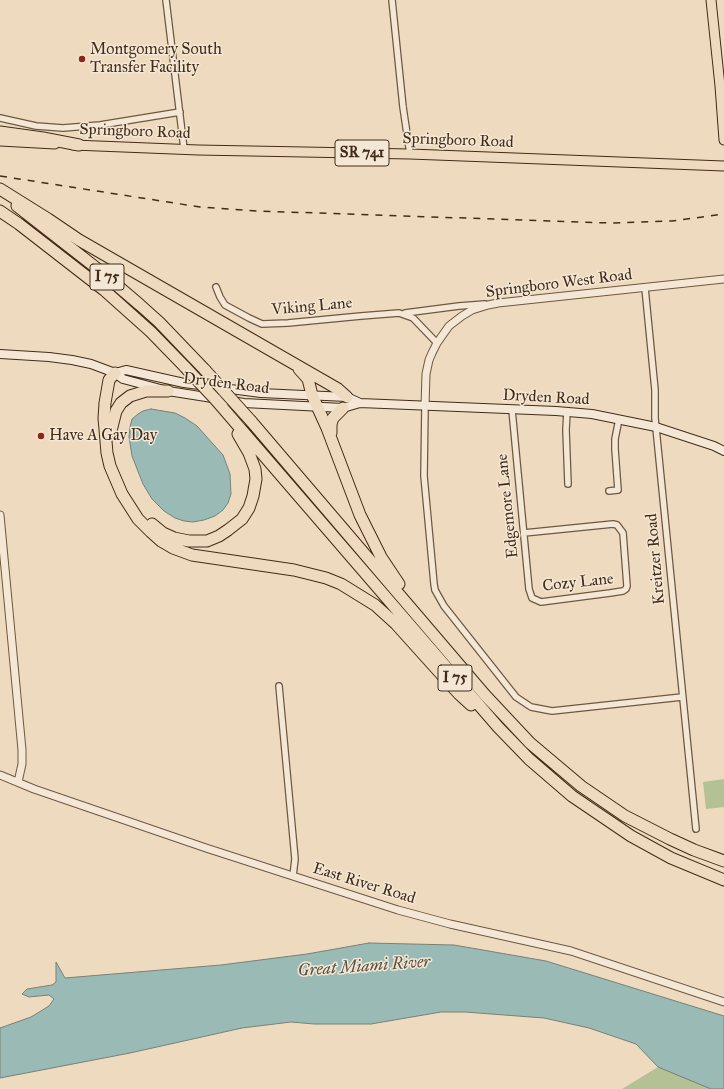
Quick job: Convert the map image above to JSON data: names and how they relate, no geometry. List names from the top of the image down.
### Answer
{
  "streets": {
    "highway": ["I 75"],
    "main road": ["Springboro Road", "SR 741", "Dryden Road"],
    "street": [
      "Springboro West Road",
      "Viking Lane",
      "Edgemore Lane",
      "Kreitzer Road",
      "Cozy Lane",
      "East River Road"
    ]
  },
  "crossings": [
    ["Springboro West Road", "Viking Lane"],
    ["Springboro West Road", "Dryden Road"],
    ["Springboro West Road", "Kreitzer Road"],
    ["Dryden Road", "Edgemore Lane"],
    ["Dryden Road", "Kreitzer Road"],
    ["Edgemore Lane", "Cozy Lane"]
  ],
  "water": ["Great Miami River"],
  "places": ["Montgomery South Transfer Facility", "Have A Gay Day"]
}
